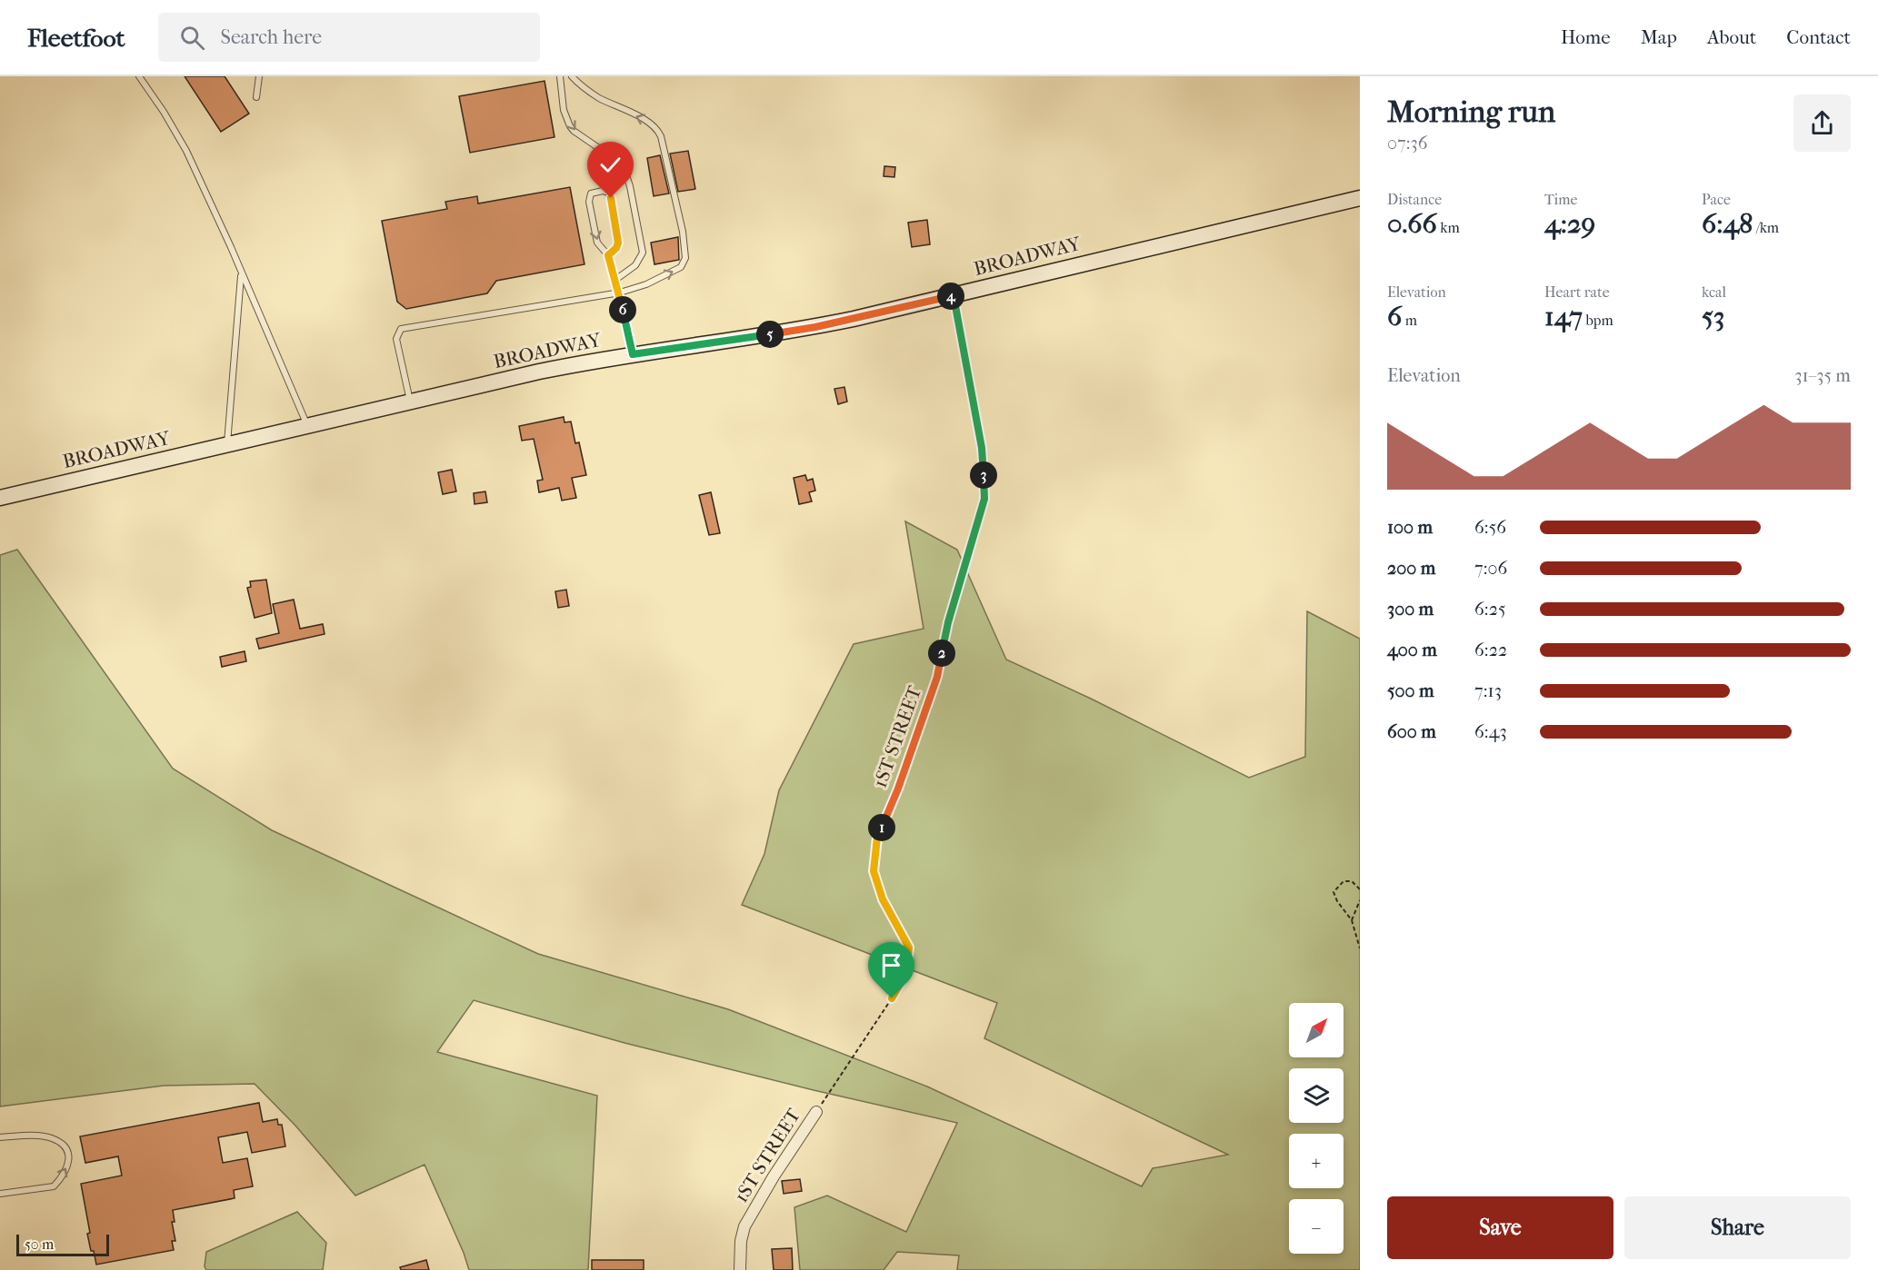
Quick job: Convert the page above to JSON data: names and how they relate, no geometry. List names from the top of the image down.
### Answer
{
  "streets": {
    "street": ["BROADWAY", "1ST STREET"]
  },
  "crossings": [
    ["BROADWAY", "1ST STREET"]
  ],
  "scale_bar": "50 m",
  "north": "top right",
  "page": {
    "header": "Fleetfoot",
    "search": "Search here",
    "nav": [
      "Home",
      "Map",
      "About",
      "Contact"
    ],
    "heading": ["Morning run", "07:36"],
    "stats": [
      ["Distance", "0.66 km"],
      ["Time", "4:29"],
      ["Pace", "6:48 /km"],
      ["Elevation", "6 m"],
      ["Heart rate", "147 bpm"],
      ["kcal", "53"]
    ],
    "pins": [
      "4",
      "6",
      "5",
      "3",
      "2",
      "1"
    ],
    "chart": ["Elevation", "31–35 m"],
    "list": [
      {
        "name": "100 m",
        "note": "6:56"
      },
      {
        "name": "200 m",
        "note": "7:06"
      },
      {
        "name": "300 m",
        "note": "6:25"
      },
      {
        "name": "400 m",
        "note": "6:22"
      },
      {
        "name": "500 m",
        "note": "7:13"
      },
      {
        "name": "600 m",
        "note": "6:43"
      }
    ],
    "map_buttons": ["+", "−"],
    "buttons": ["Save", "Share"],
    "scale": "50 m"
  }
}
